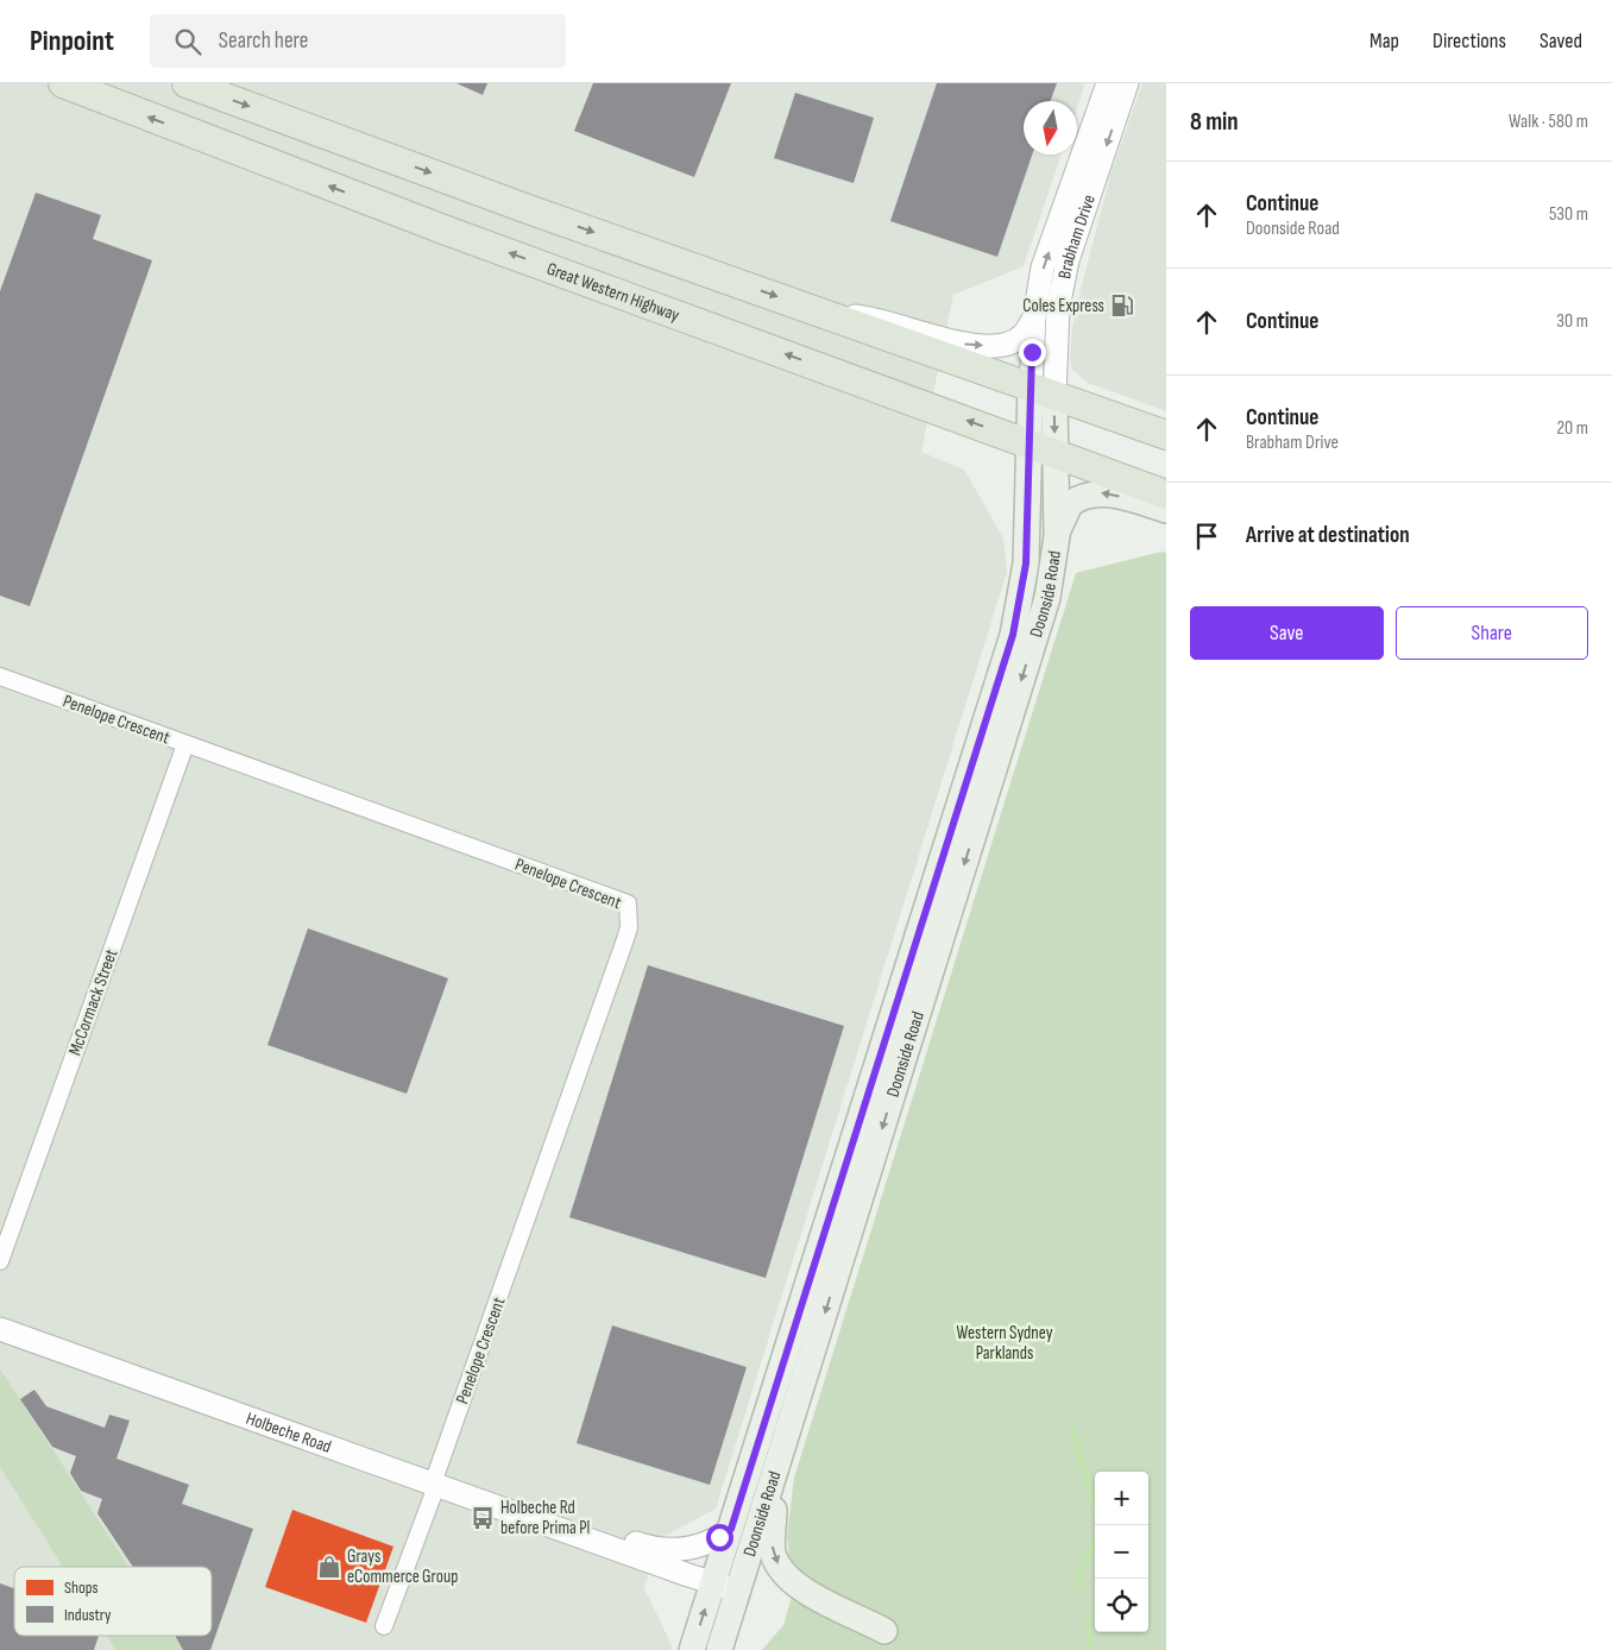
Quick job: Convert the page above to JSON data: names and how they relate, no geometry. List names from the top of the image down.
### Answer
{
  "streets": {
    "highway": ["Great Western Highway"],
    "main road": ["Doonside Road"],
    "street": [
      "Brabham Drive",
      "Penelope Crescent",
      "McCormack Street",
      "Holbeche Road"
    ]
  },
  "crossings": [
    ["Brabham Drive", "Doonside Road"],
    ["Great Western Highway", "Doonside Road"],
    ["Doonside Road", "Holbeche Road"],
    ["Penelope Crescent", "McCormack Street"],
    ["Penelope Crescent", "Holbeche Road"]
  ],
  "parks": ["Western Sydney Parklands"],
  "places": {
    "fuel station": ["Coles Express"],
    "bus stop": ["Holbeche Rd before Prima Pl"],
    "shop": ["Grays eCommerce Group"]
  },
  "legend": ["Shops", "Industry"],
  "north": "bottom",
  "page": {
    "header": "Pinpoint",
    "search": "Search here",
    "nav": ["Map", "Directions", "Saved"],
    "heading": ["8 min", "Walk · 580 m"],
    "list": [
      ["Continue", "Doonside Road", "530 m"],
      ["Continue", "30 m"],
      ["Continue", "Brabham Drive", "20 m"],
      "Arrive at destination"
    ],
    "buttons": ["Save", "Share"],
    "map_buttons": ["+", "−"]
  }
}
